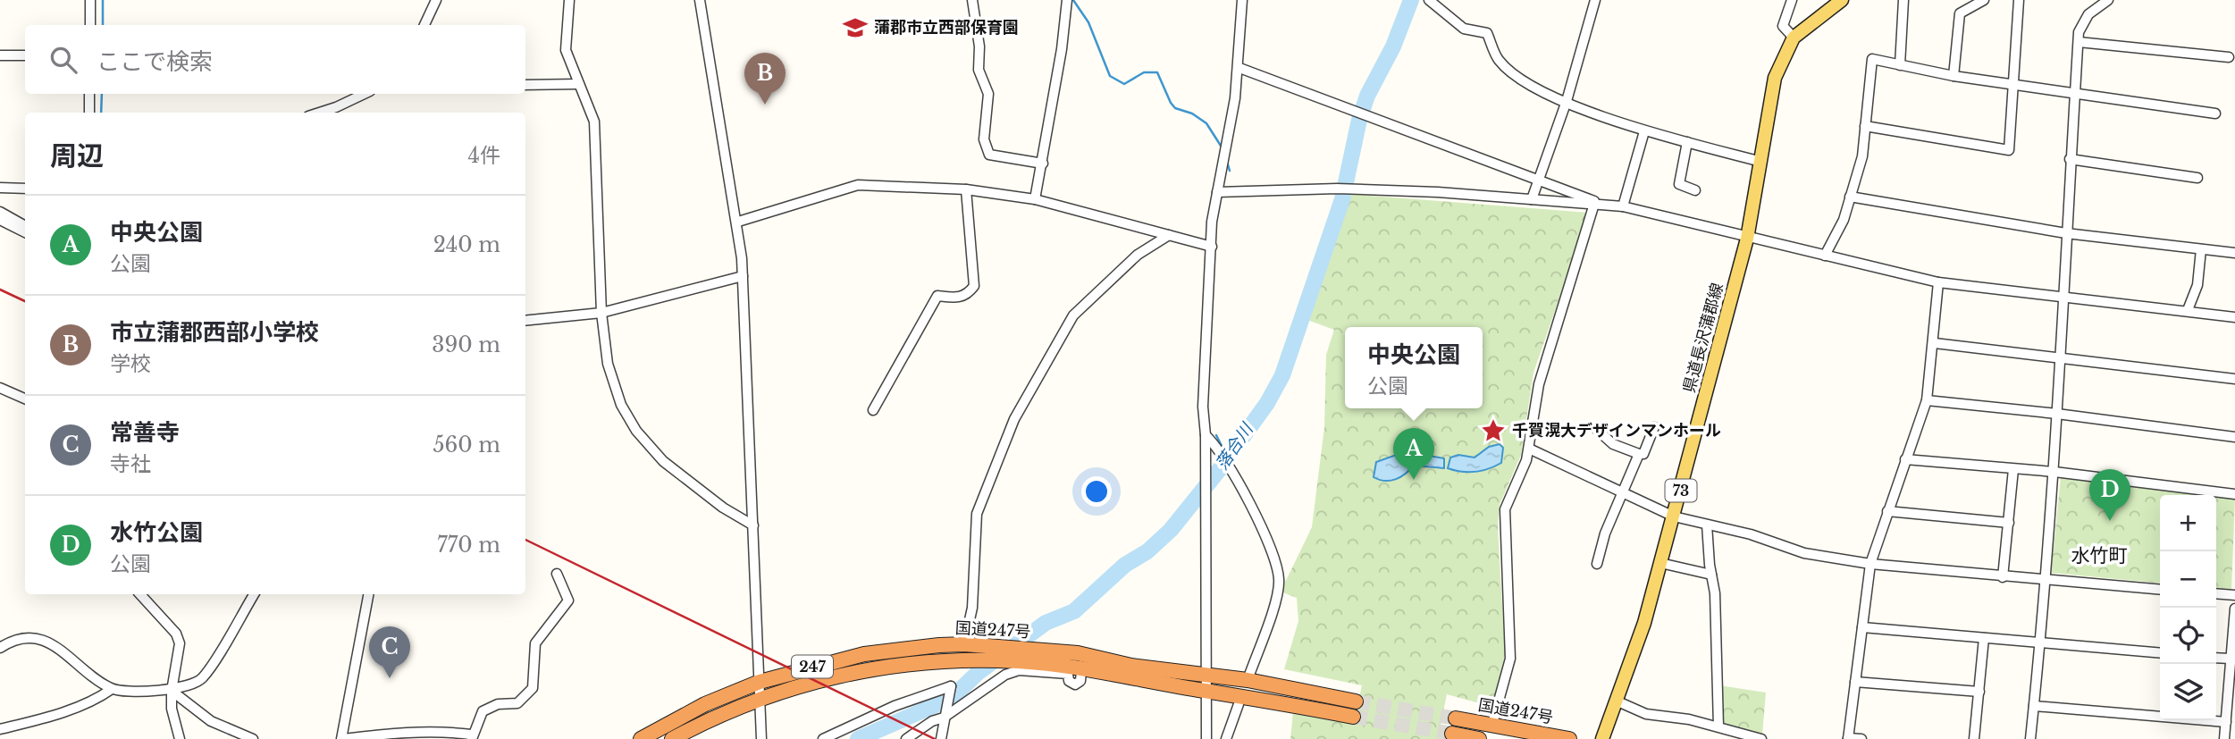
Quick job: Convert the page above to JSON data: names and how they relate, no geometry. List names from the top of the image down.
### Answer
{
  "streets": {
    "highway": ["国道247号", "247"],
    "main road": ["県道長沢蒲郡線", "73"]
  },
  "districts": ["水竹町"],
  "water": ["落合川"],
  "places": {
    "school or university": ["蒲郡市立西部保育園"],
    "place": ["千賀滉大デザインマンホール"]
  },
  "page": {
    "search": "ここで検索",
    "pins": [
      "B",
      "A",
      "D",
      "C"
    ],
    "heading": ["周辺", "4件"],
    "list": [
      {
        "mark": "A",
        "name": "中央公園",
        "note": "公園",
        "value": "240 m"
      },
      {
        "mark": "B",
        "name": "市立蒲郡西部小学校",
        "note": "学校",
        "value": "390 m"
      },
      {
        "mark": "C",
        "name": "常善寺",
        "note": "寺社",
        "value": "560 m"
      },
      {
        "mark": "D",
        "name": "水竹公園",
        "note": "公園",
        "value": "770 m"
      }
    ],
    "popup": ["中央公園", "公園"],
    "map_buttons": ["+", "−"]
  }
}
